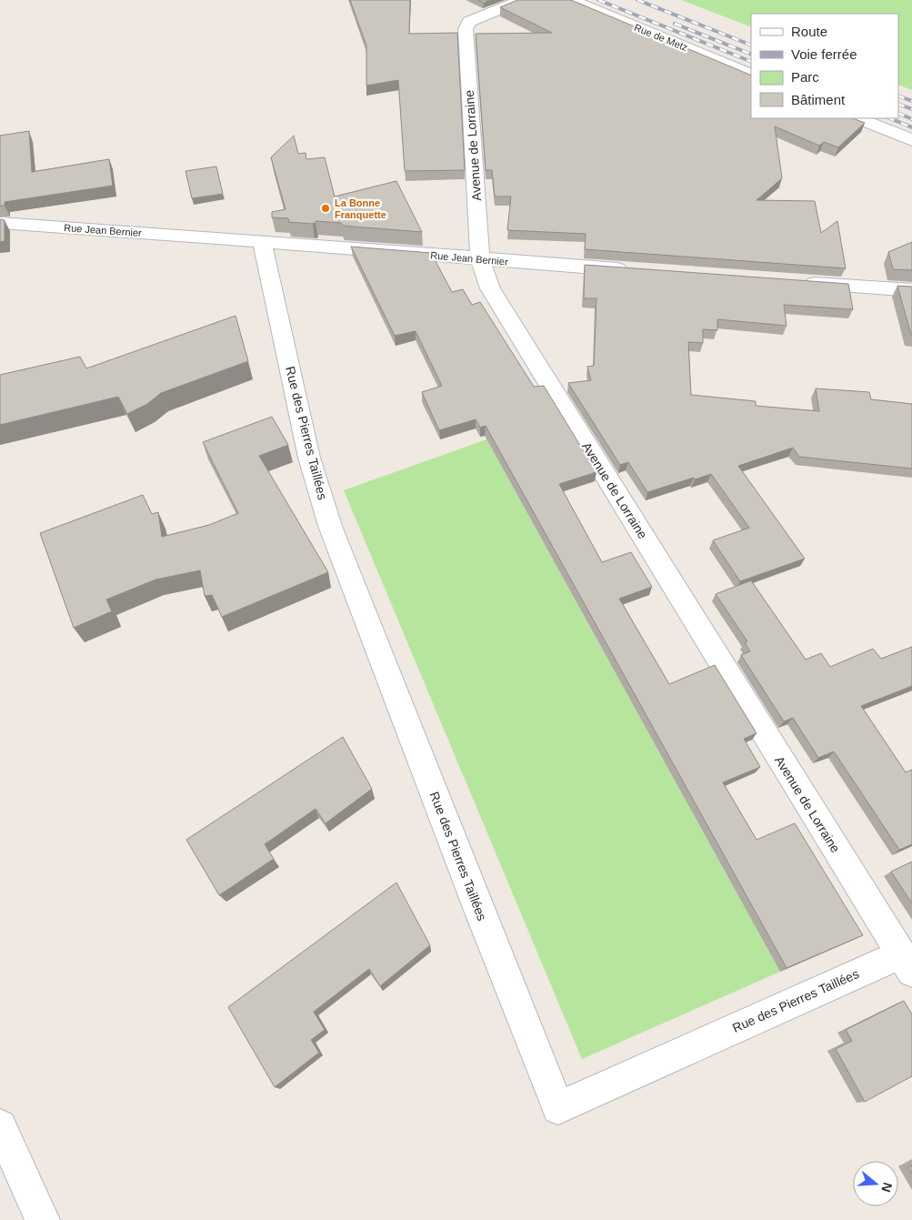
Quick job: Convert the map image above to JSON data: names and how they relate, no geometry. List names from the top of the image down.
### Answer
{
  "streets": {
    "street": [
      "Rue de Metz",
      "Avenue de Lorraine",
      "Rue Jean Bernier",
      "Rue des Pierres Taillées"
    ]
  },
  "crossings": [
    ["Avenue de Lorraine", "Rue Jean Bernier"],
    ["Avenue de Lorraine", "Rue des Pierres Taillées"],
    ["Rue Jean Bernier", "Rue des Pierres Taillées"]
  ],
  "places": ["La Bonne Franquette"],
  "legend": [
    "Route",
    "Voie ferrée",
    "Parc",
    "Bâtiment"
  ],
  "north": "right"
}
